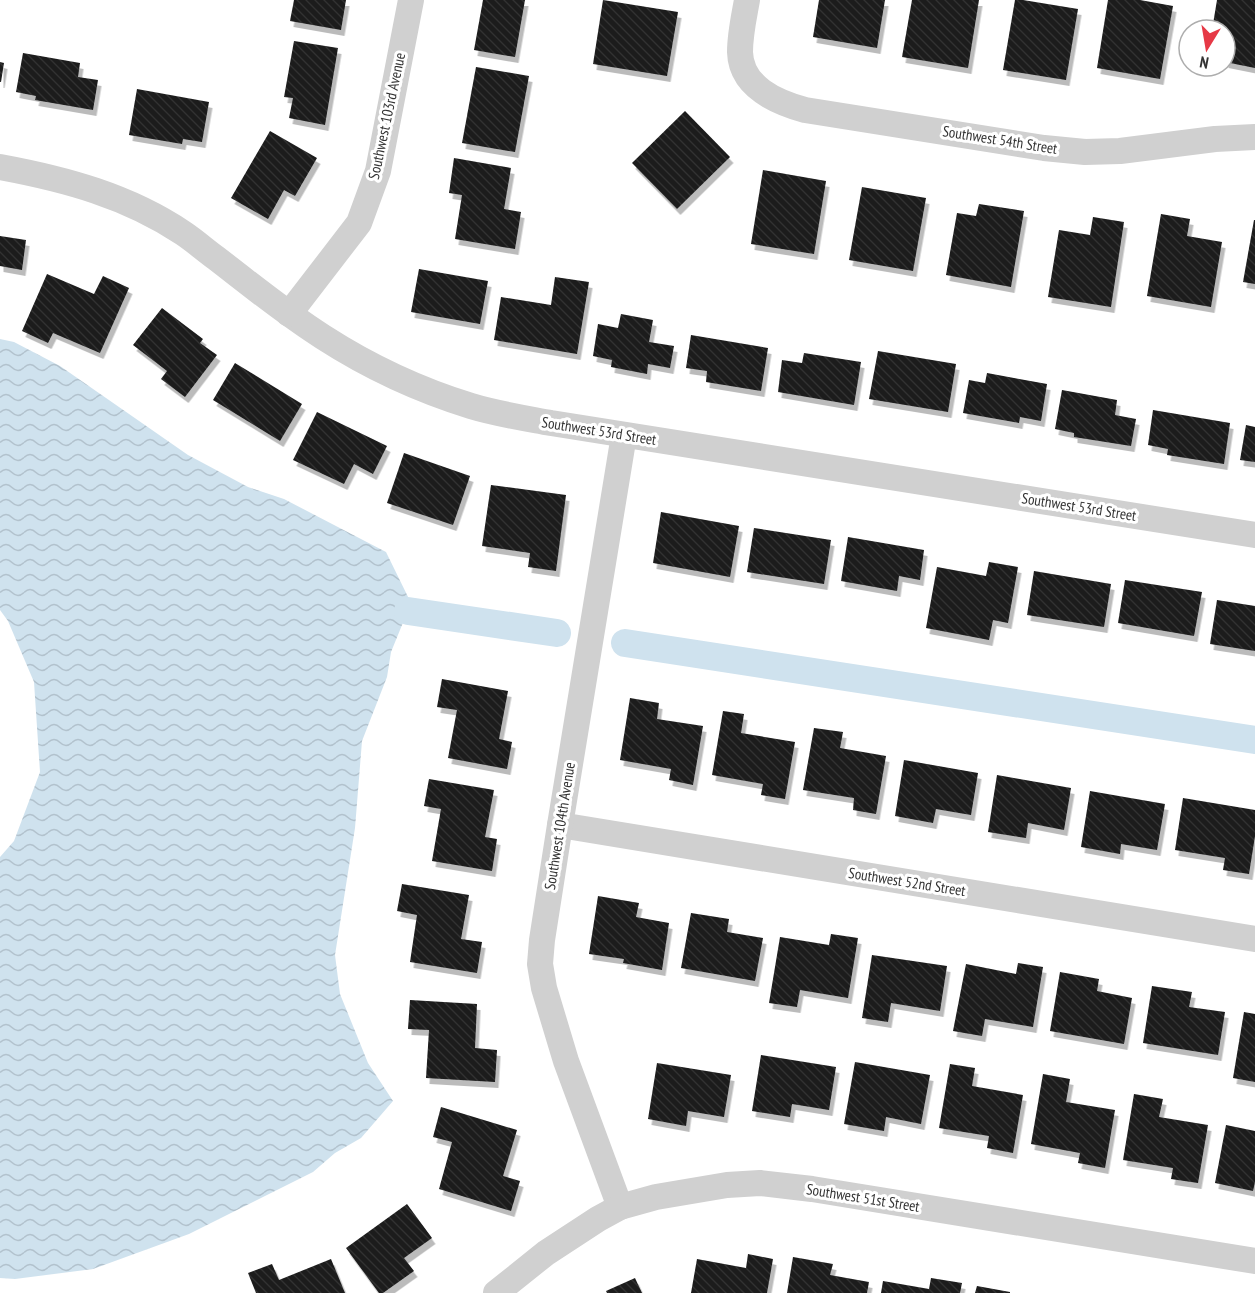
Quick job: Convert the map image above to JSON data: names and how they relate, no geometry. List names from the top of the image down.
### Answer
{
  "streets": {
    "street": [
      "Southwest 103rd Avenue",
      "Southwest 54th Street",
      "Southwest 53rd Street",
      "Southwest 104th Avenue",
      "Southwest 52nd Street",
      "Southwest 51st Street"
    ]
  },
  "crossings": [
    ["Southwest 103rd Avenue", "Southwest 53rd Street"],
    ["Southwest 53rd Street", "Southwest 104th Avenue"],
    ["Southwest 104th Avenue", "Southwest 52nd Street"],
    ["Southwest 104th Avenue", "Southwest 51st Street"]
  ],
  "north": "bottom"
}
